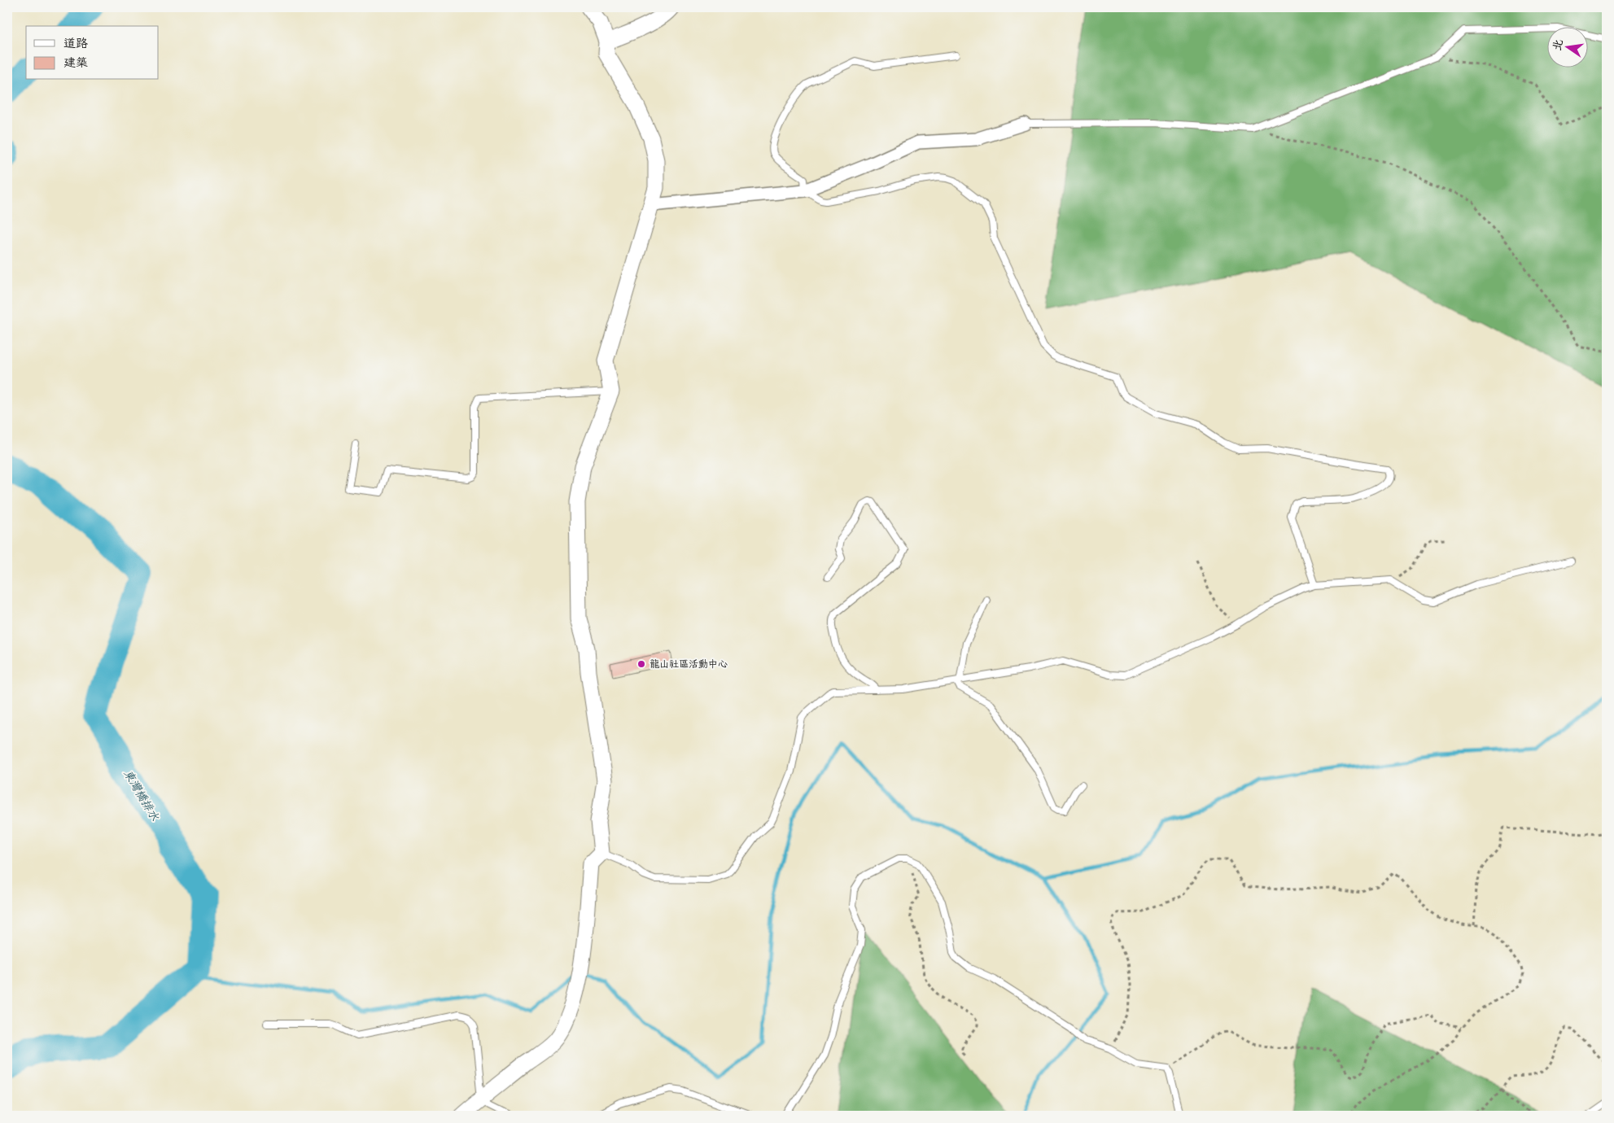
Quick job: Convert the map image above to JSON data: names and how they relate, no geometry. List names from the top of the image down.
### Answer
{
  "water": ["東灣橋排水"],
  "places": ["龍山社區活動中心"],
  "legend": ["道路", "建築"],
  "north": "left"
}
